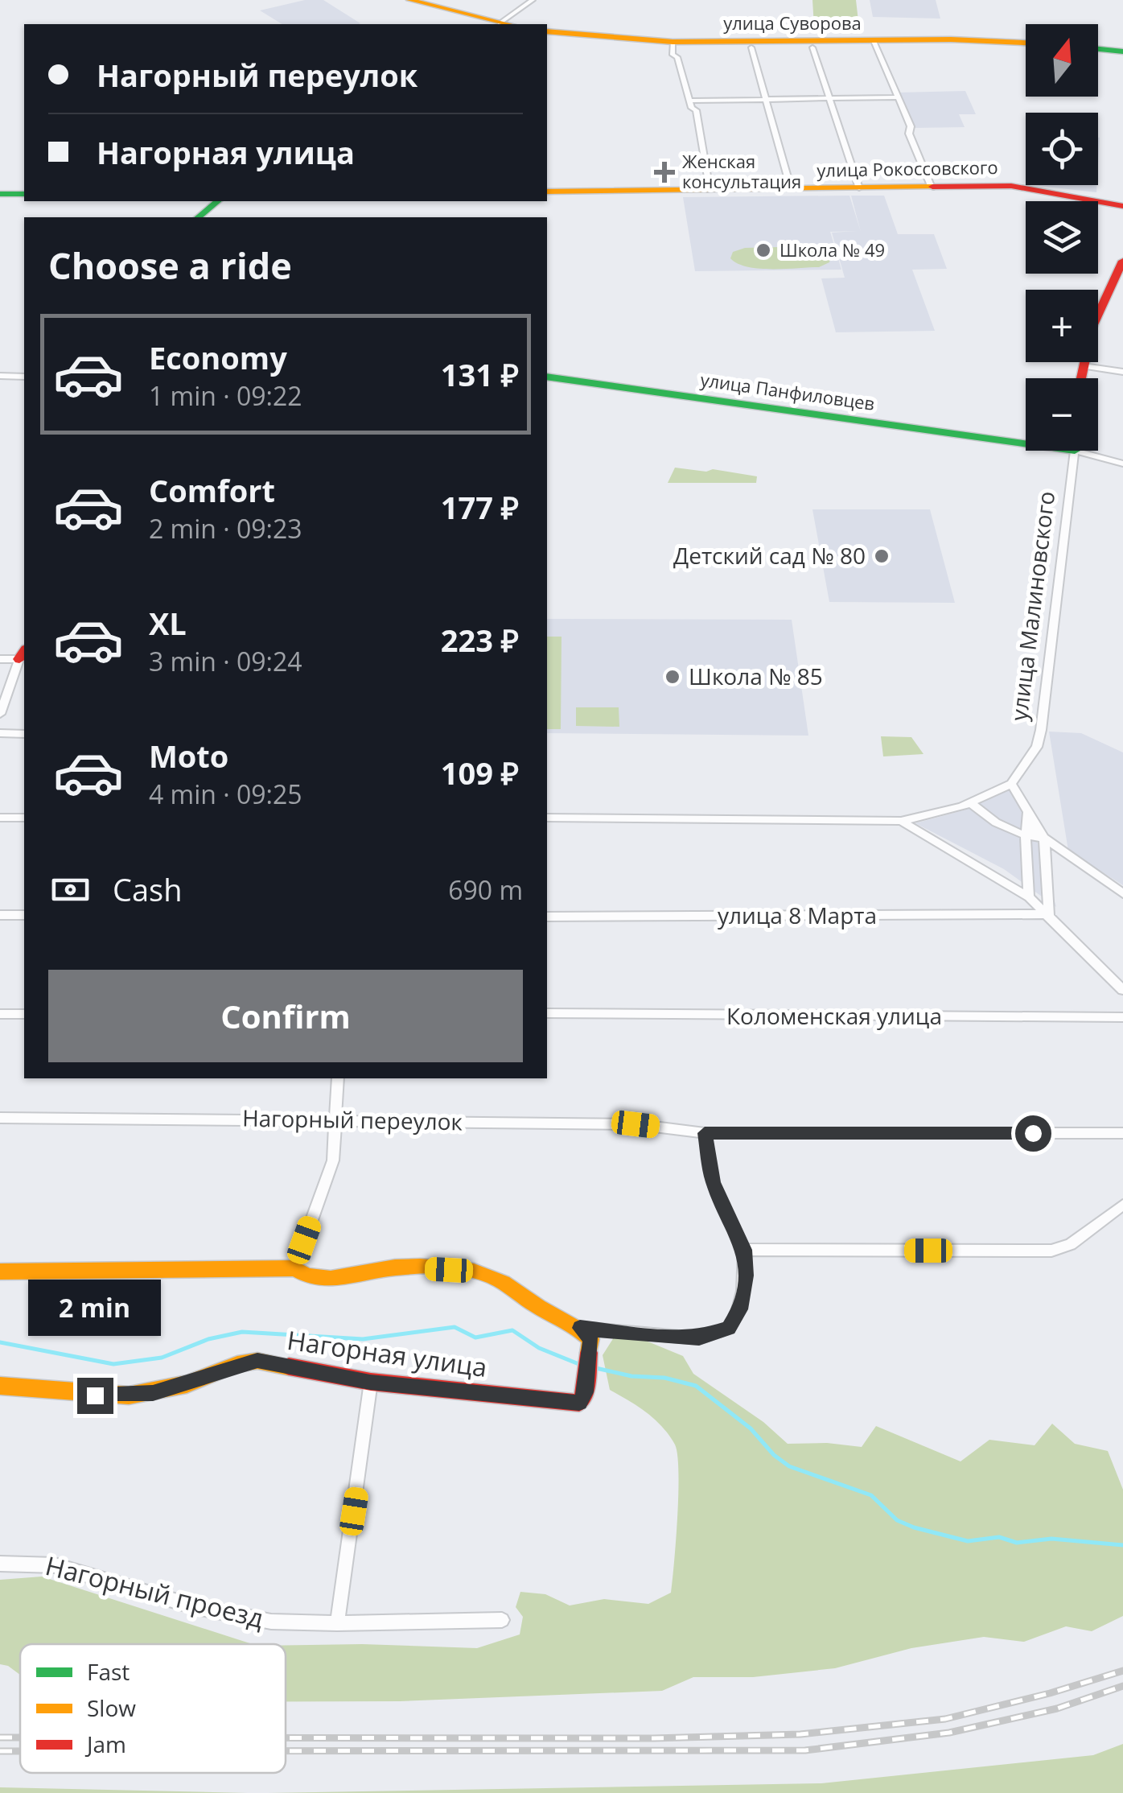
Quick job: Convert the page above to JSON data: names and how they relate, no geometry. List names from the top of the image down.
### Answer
{
  "streets": {
    "street": [
      "улица Суворова",
      "улица Рокоссовского",
      "улица Панфиловцев",
      "улица Малиновского",
      "улица 8 Марта",
      "Коломенская улица",
      "Нагорный переулок",
      "Нагорная улица",
      "Нагорный проезд"
    ]
  },
  "places": {
    "health": ["Женская консультация"],
    "other": ["Школа № 49", "Детский сад № 80", "Школа № 85"]
  },
  "legend": ["Fast", "Slow", "Jam"],
  "north": "top",
  "page": {
    "map_buttons": ["+", "−"],
    "banner": ["Нагорный переулок", "Нагорная улица"],
    "heading": "Choose a ride",
    "list": [
      {
        "name": "Economy",
        "note": "1 min · 09:22",
        "value": "131 ₽"
      },
      {
        "name": "Comfort",
        "note": "2 min · 09:23",
        "value": "177 ₽"
      },
      {
        "name": "XL",
        "note": "3 min · 09:24",
        "value": "223 ₽"
      },
      {
        "name": "Moto",
        "note": "4 min · 09:25",
        "value": "109 ₽"
      }
    ],
    "pay": ["Cash", "690 m"],
    "buttons": "Confirm",
    "bubble": "2 min"
  }
}
